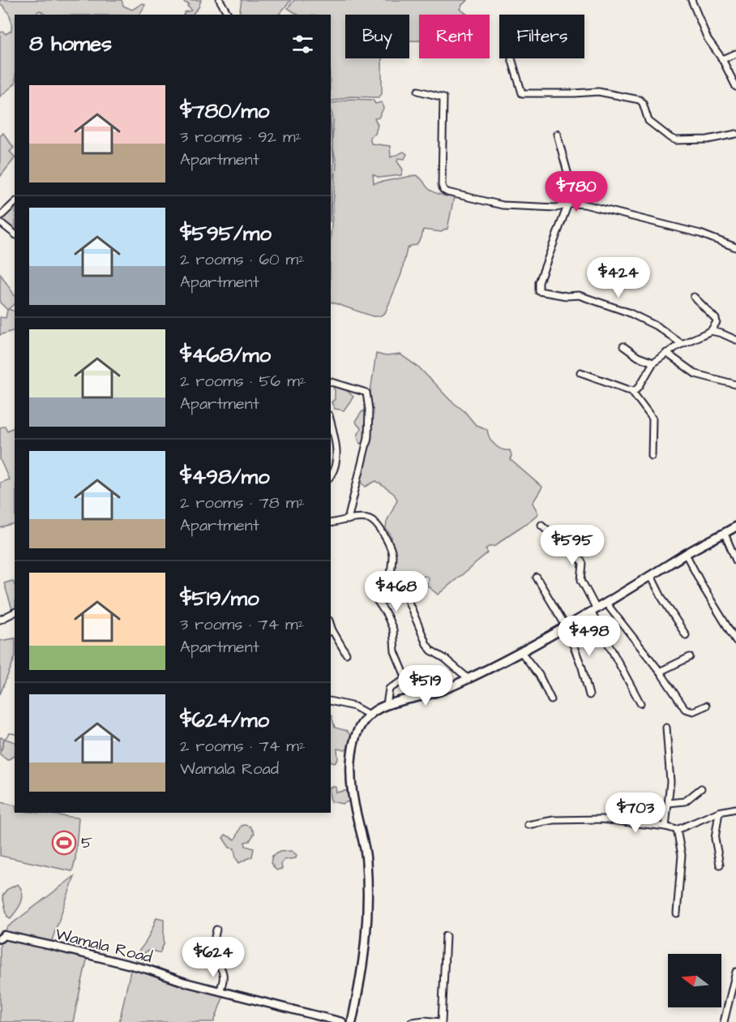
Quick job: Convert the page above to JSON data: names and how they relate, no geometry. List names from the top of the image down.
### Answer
{
  "streets": {
    "street": ["Wamala Road"]
  },
  "places": {
    "sports": ["5"]
  },
  "north": "left",
  "page": {
    "chip": ["Buy", "Rent", "Filters"],
    "heading": "8 homes",
    "list": [
      {
        "name": "$780/mo",
        "note": "3 rooms · 92 m² · Apartment"
      },
      {
        "name": "$595/mo",
        "note": "2 rooms · 60 m² · Apartment"
      },
      {
        "name": "$468/mo",
        "note": "2 rooms · 56 m² · Apartment"
      },
      {
        "name": "$498/mo",
        "note": "2 rooms · 78 m² · Apartment"
      },
      {
        "name": "$519/mo",
        "note": "3 rooms · 74 m² · Apartment"
      },
      {
        "name": "$624/mo",
        "note": "2 rooms · 74 m² · Wamala Road"
      }
    ],
    "price": [
      "$780",
      "$424",
      "$595",
      "$468",
      "$498",
      "$519",
      "$703",
      "$624"
    ]
  }
}
